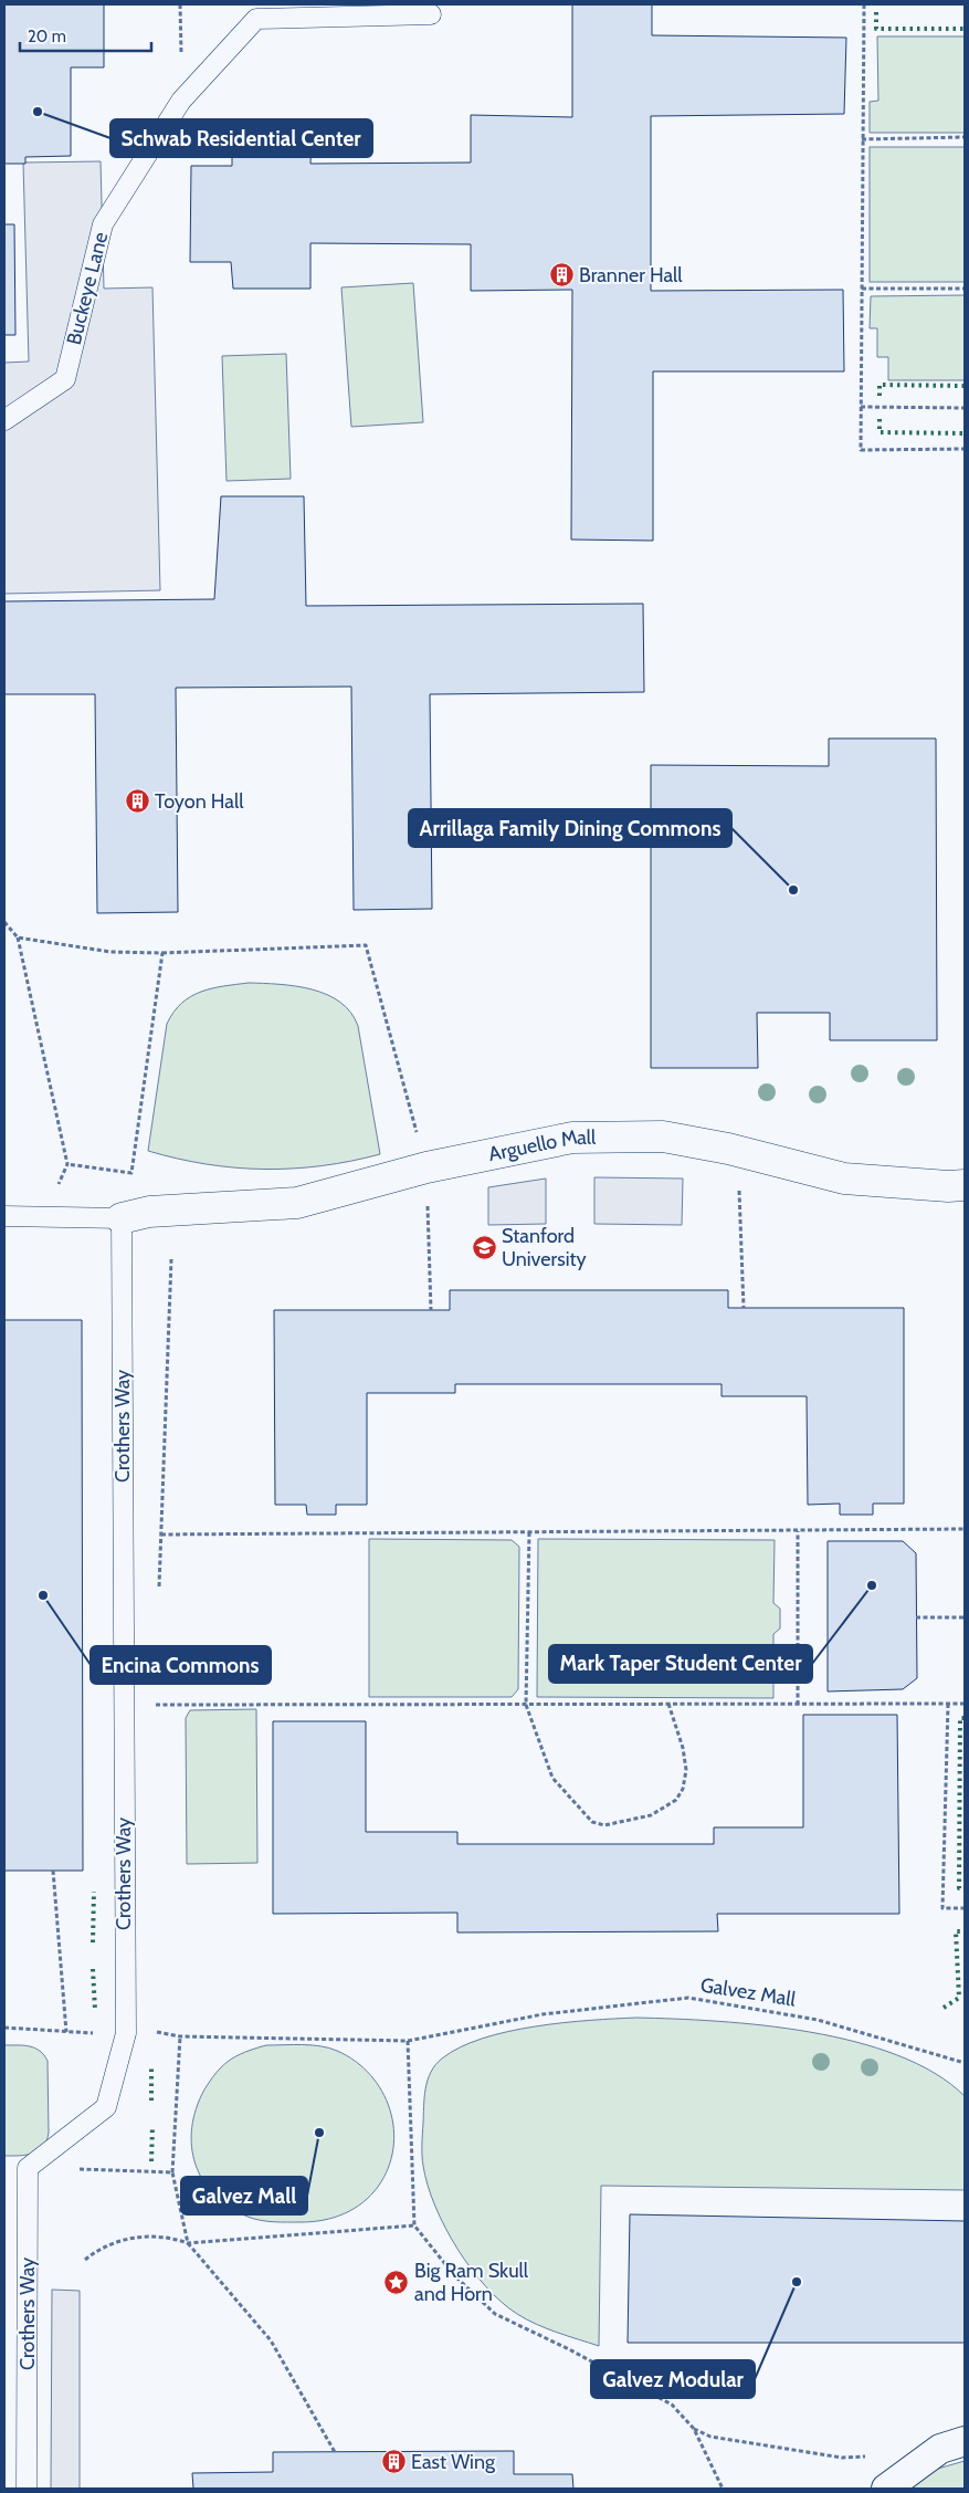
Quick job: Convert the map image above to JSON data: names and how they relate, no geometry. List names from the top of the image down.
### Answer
{
  "streets": {
    "street": ["Arguello Mall"],
    "lane": ["Buckeye Lane", "Crothers Way"],
    "path": ["Galvez Mall"]
  },
  "crossings": [
    ["Arguello Mall", "Crothers Way"],
    ["Crothers Way", "Galvez Mall"]
  ],
  "places": {
    "other": [
      "Schwab Residential Center",
      "Arrillaga Family Dining Commons",
      "Mark Taper Student Center",
      "Encina Commons",
      "Galvez Mall",
      "Galvez Modular"
    ],
    "building": ["Branner Hall", "Toyon Hall", "East Wing"],
    "school or university": ["Stanford University"],
    "place": ["Big Ram Skull and Horn"]
  },
  "scale_bar": "20 m"
}
